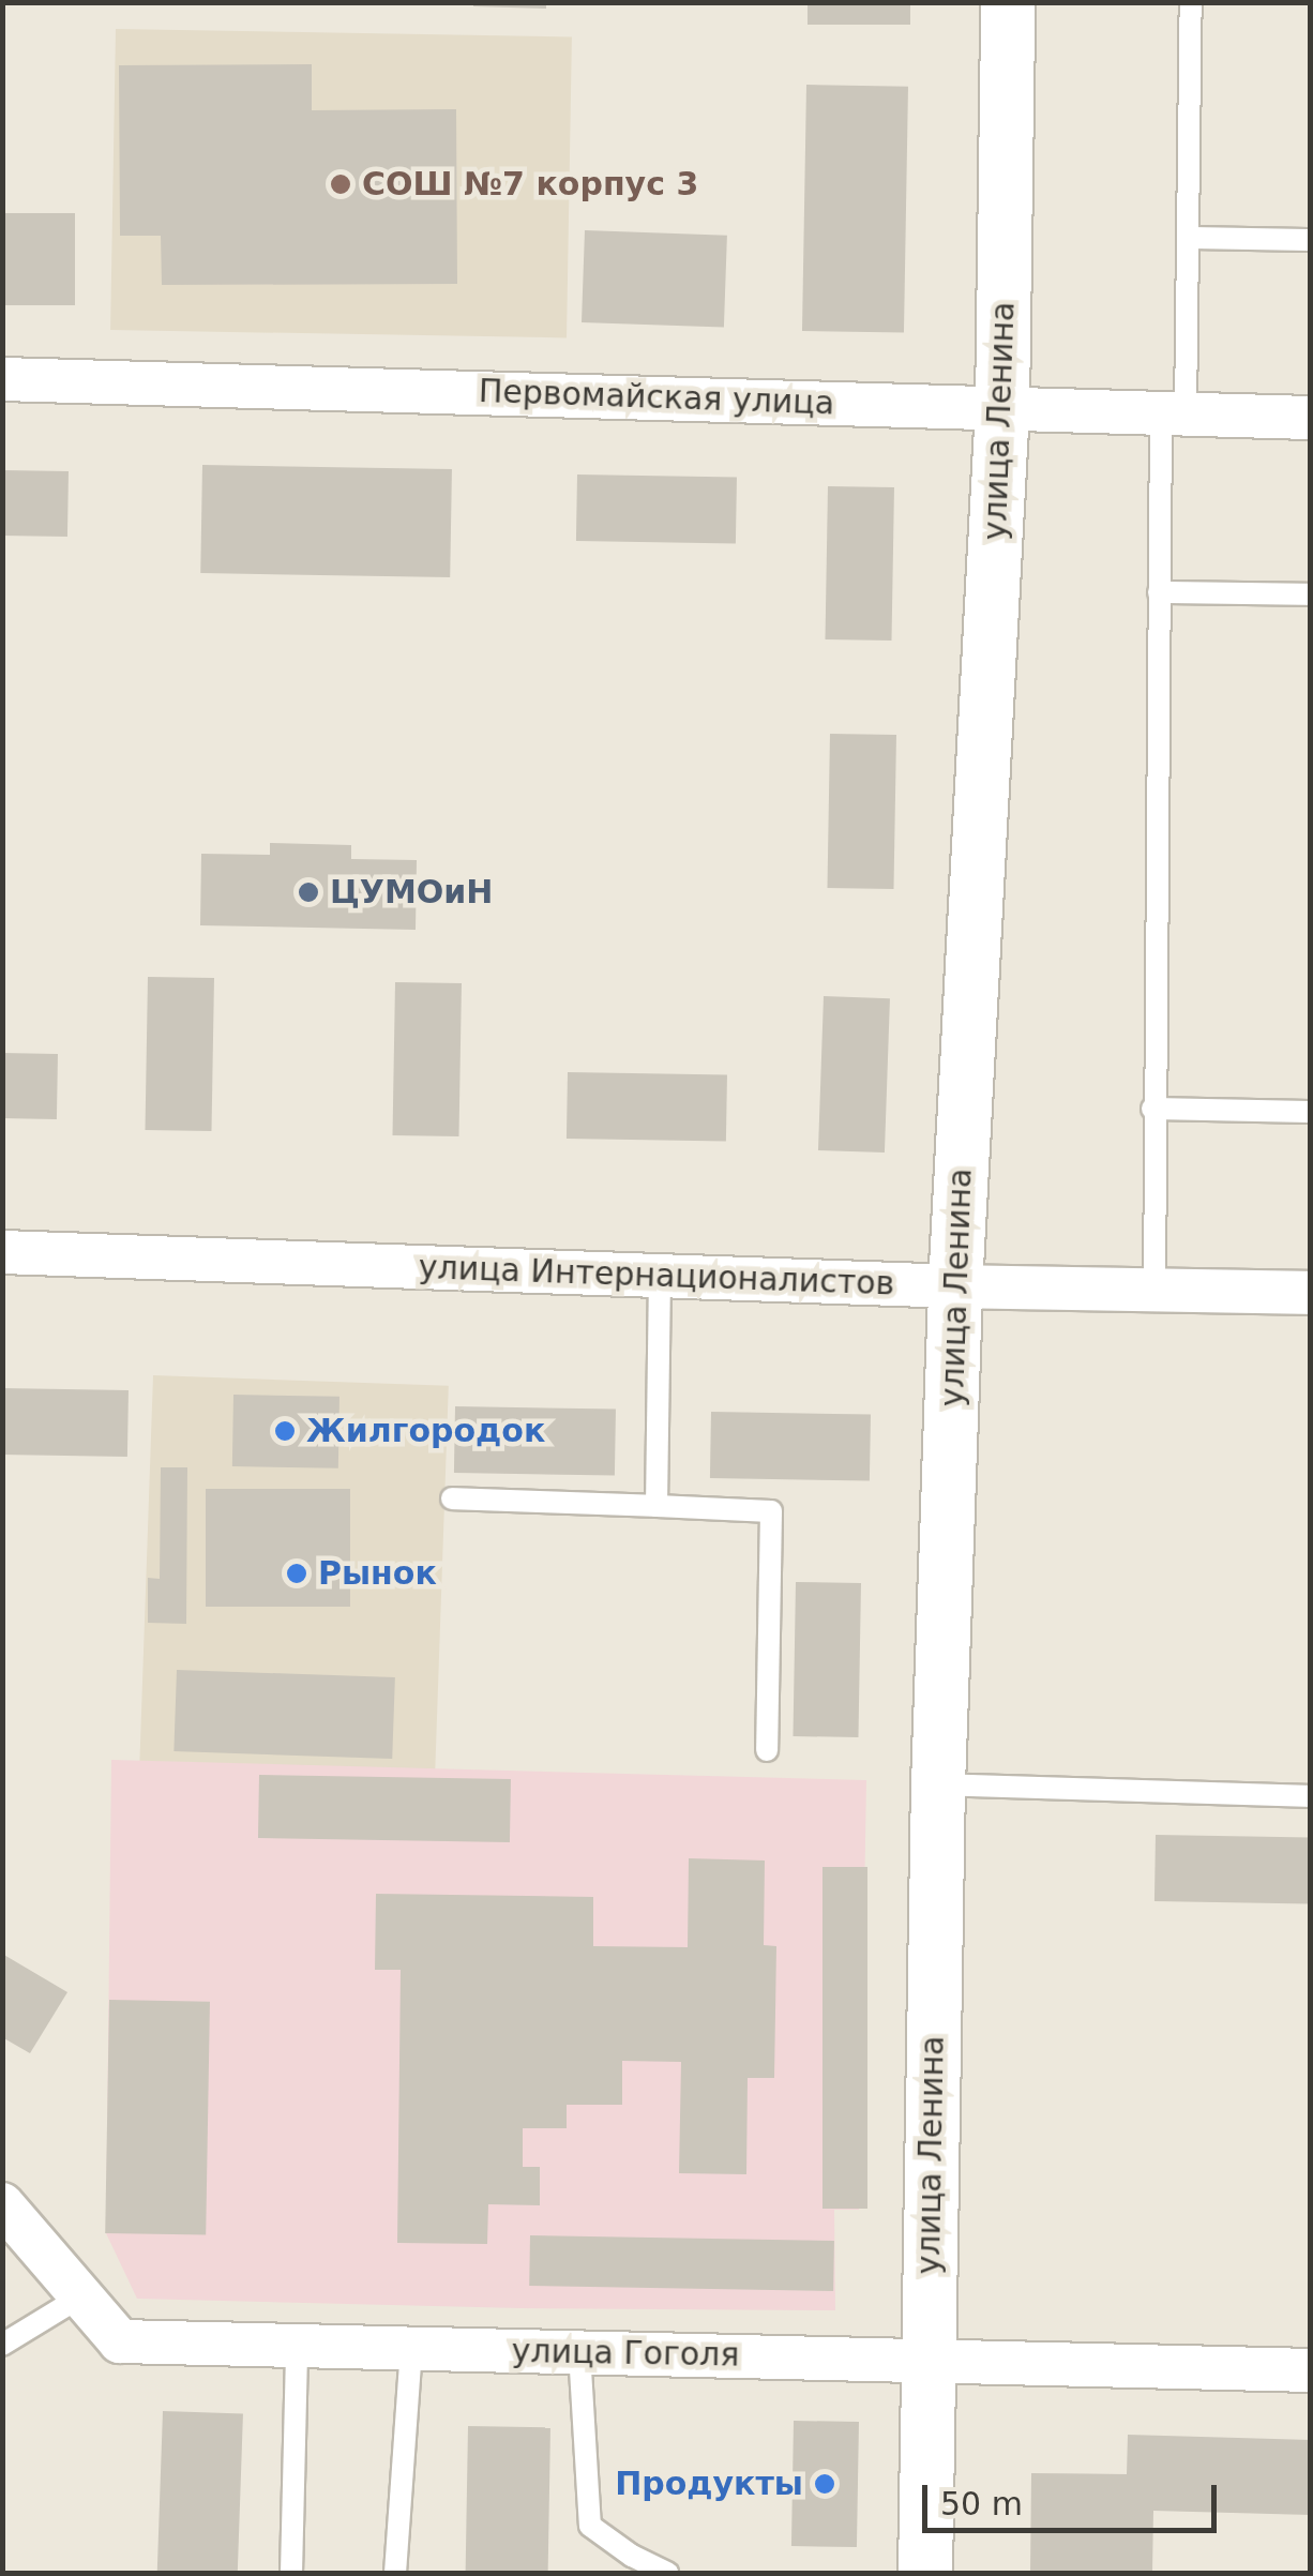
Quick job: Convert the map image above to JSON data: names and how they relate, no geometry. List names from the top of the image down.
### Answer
{
  "streets": {
    "street": [
      "Первомайская улица",
      "улица Ленина",
      "улица Интернационалистов",
      "улица Гоголя"
    ]
  },
  "crossings": [
    ["Первомайская улица", "улица Ленина"],
    ["улица Ленина", "улица Интернационалистов"],
    ["улица Ленина", "улица Гоголя"]
  ],
  "places": [
    "СОШ №7 корпус 3",
    "ЦУМОиН",
    "Жилгородок",
    "Рынок",
    "Продукты"
  ],
  "scale_bar": "50 m"
}
